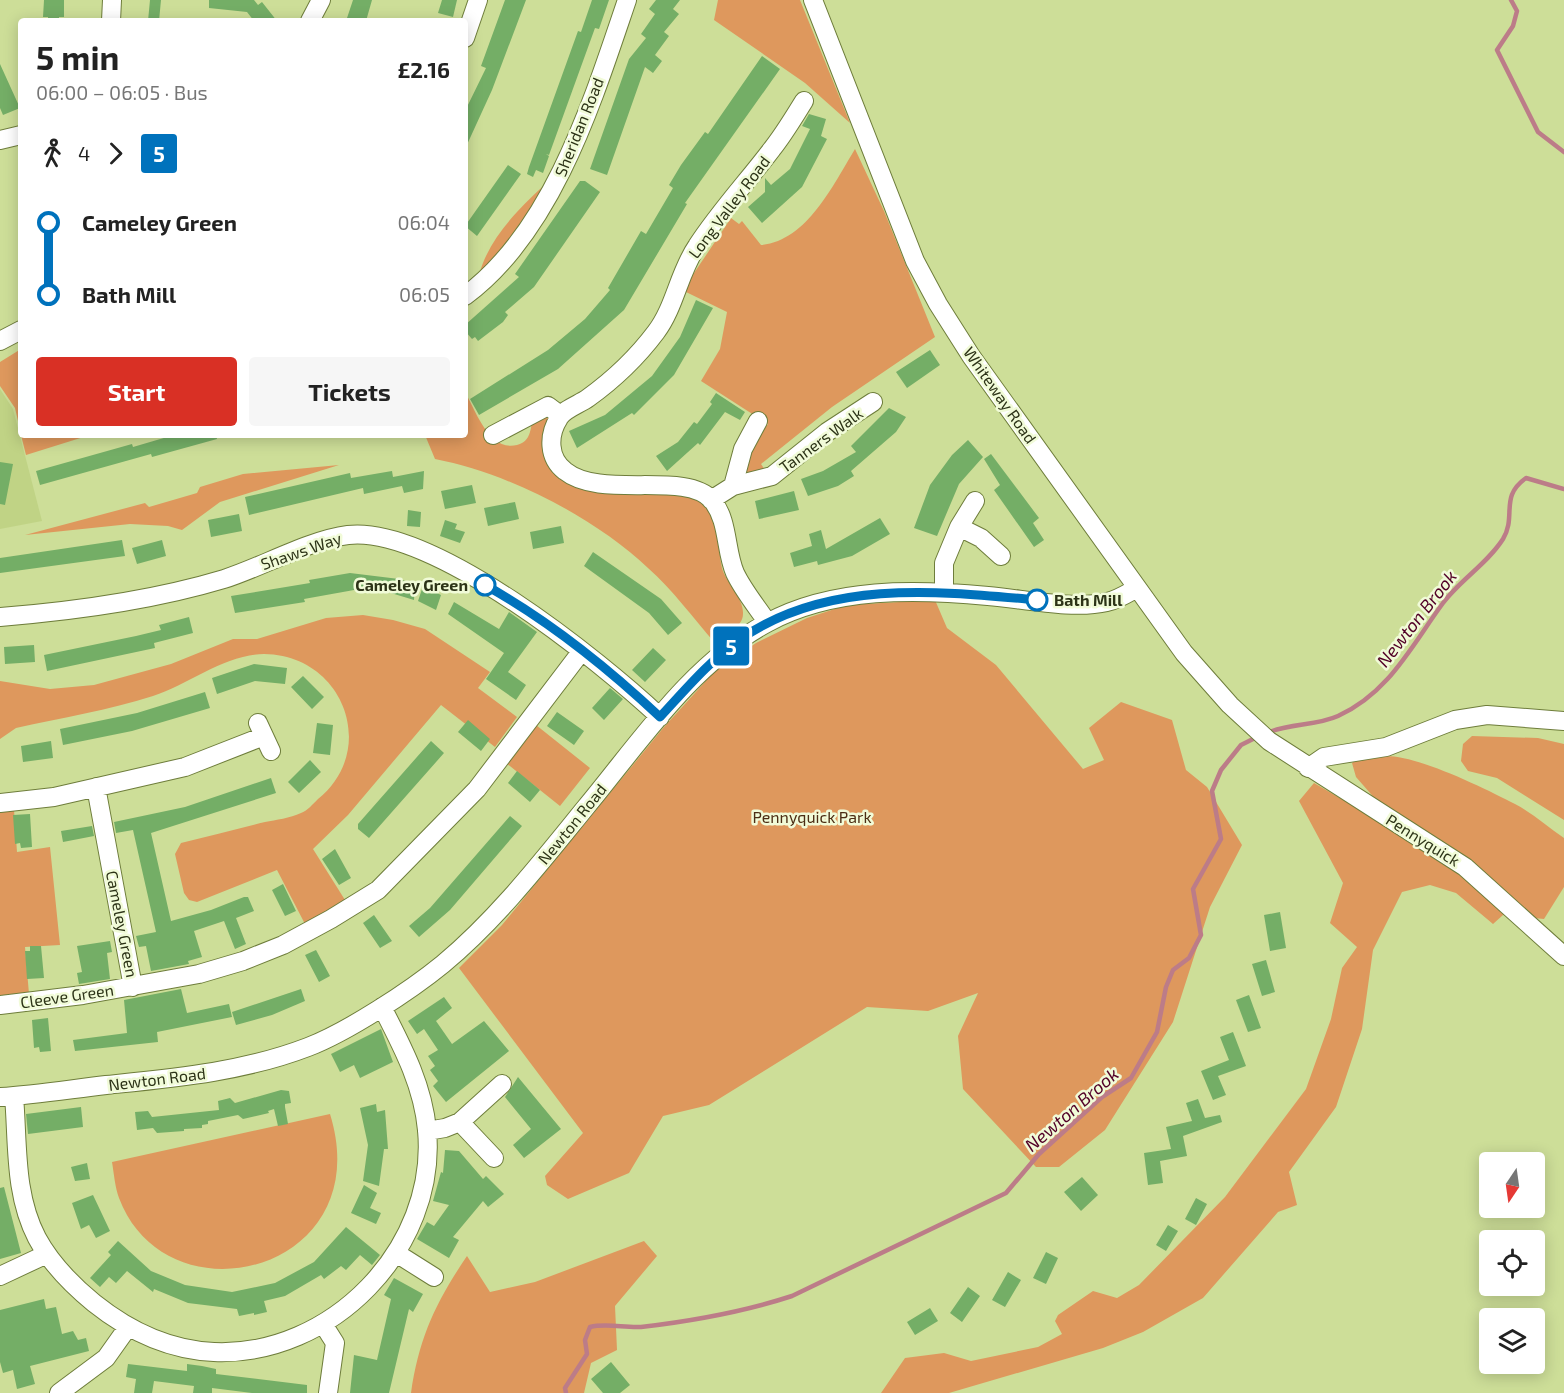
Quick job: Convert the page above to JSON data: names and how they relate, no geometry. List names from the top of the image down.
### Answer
{
  "streets": {
    "street": [
      "Sheridan Road",
      "Long Valley Road",
      "Whiteway Road",
      "Tanners Walk",
      "Shaws Way",
      "Newton Road",
      "Pennyquick",
      "Cameley Green",
      "Cleeve Green"
    ]
  },
  "crossings": [
    ["Whiteway Road", "Newton Road"],
    ["Whiteway Road", "Pennyquick"],
    ["Shaws Way", "Newton Road"],
    ["Shaws Way", "Cameley Green"],
    ["Cameley Green", "Cleeve Green"]
  ],
  "water": ["Newton Brook"],
  "parks": ["Pennyquick Park"],
  "places": ["Cameley Green", "Bath Mill"],
  "lines": ["bus line 5"],
  "north": "bottom",
  "page": {
    "on_map": "5",
    "heading": ["5 min", "06:00 – 06:05 · Bus", "£2.16"],
    "legs": ["4", "5"],
    "list": [
      {
        "name": "Cameley Green",
        "value": "06:04"
      },
      {
        "name": "Bath Mill",
        "value": "06:05"
      }
    ],
    "buttons": ["Start", "Tickets"]
  }
}
